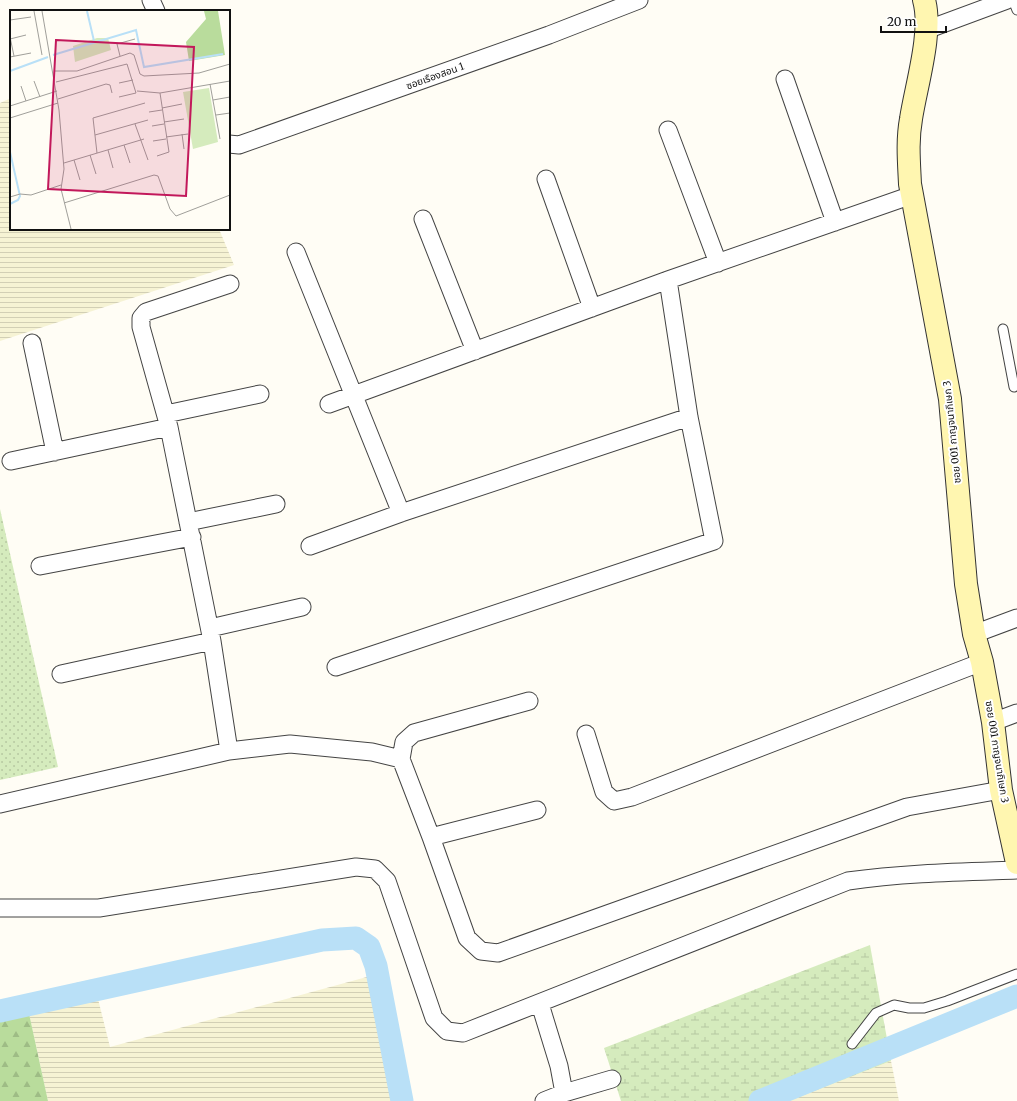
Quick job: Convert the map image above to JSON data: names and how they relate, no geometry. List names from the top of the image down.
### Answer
{
  "streets": {
    "street": ["ซอยเรืองสอน 1", "ซอย 001 กาญจนาภิเษก 3"]
  },
  "scale_bar": "20 m"
}
